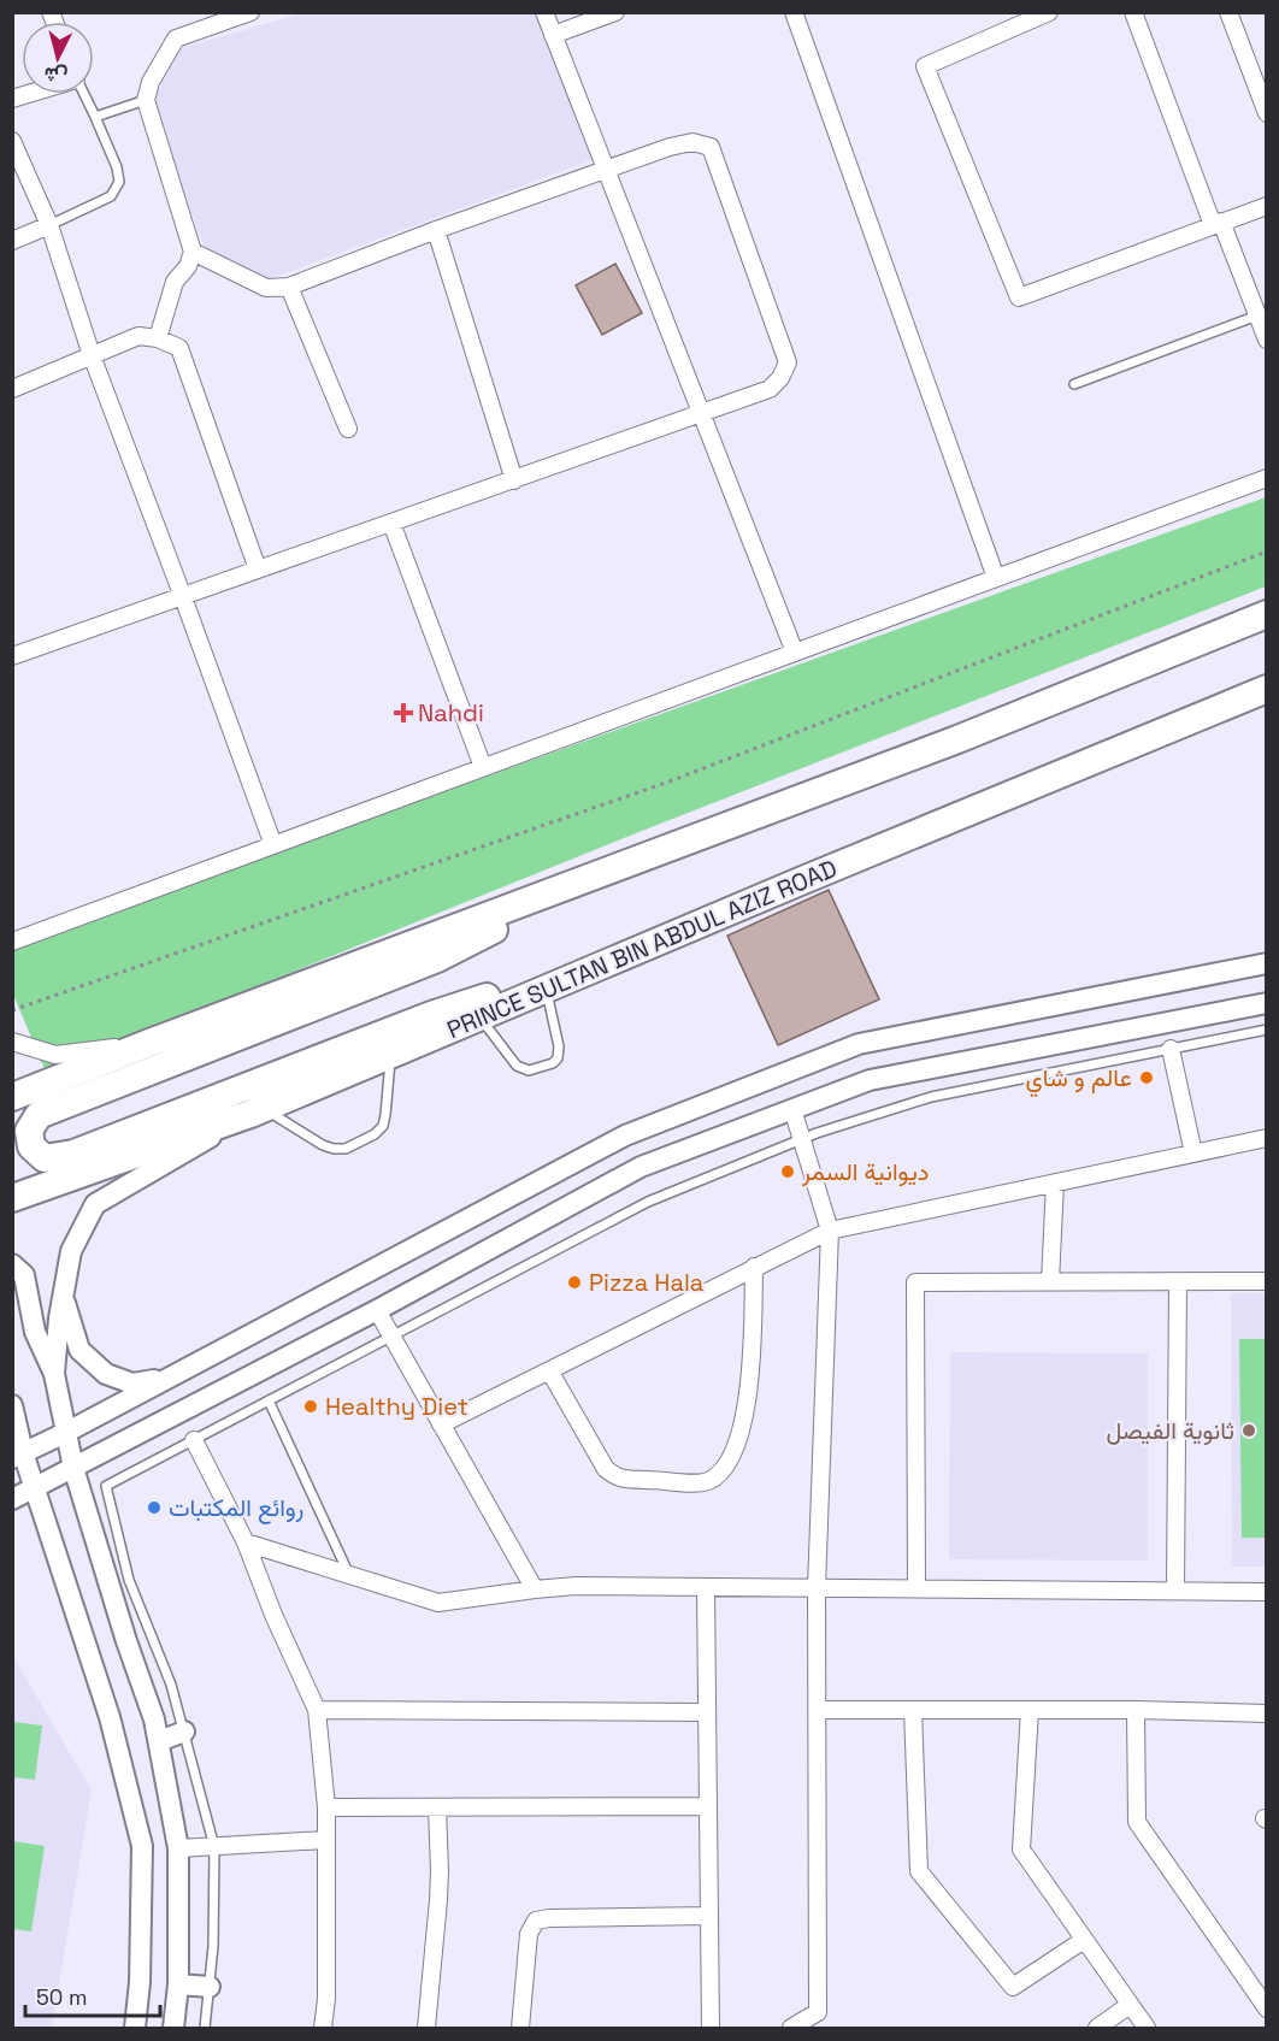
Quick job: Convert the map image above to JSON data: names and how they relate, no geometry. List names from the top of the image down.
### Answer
{
  "streets": {
    "highway": ["PRINCE SULTAN BIN ABDUL AZIZ ROAD"]
  },
  "places": {
    "health": ["Nahdi"],
    "other": [
      "عالم و شاي",
      "ديوانية السمر",
      "Pizza Hala",
      "Healthy Diet",
      "ثانوية الفيصل",
      "روائع المكتبات"
    ]
  },
  "scale_bar": "50 m",
  "north": "bottom"
}
